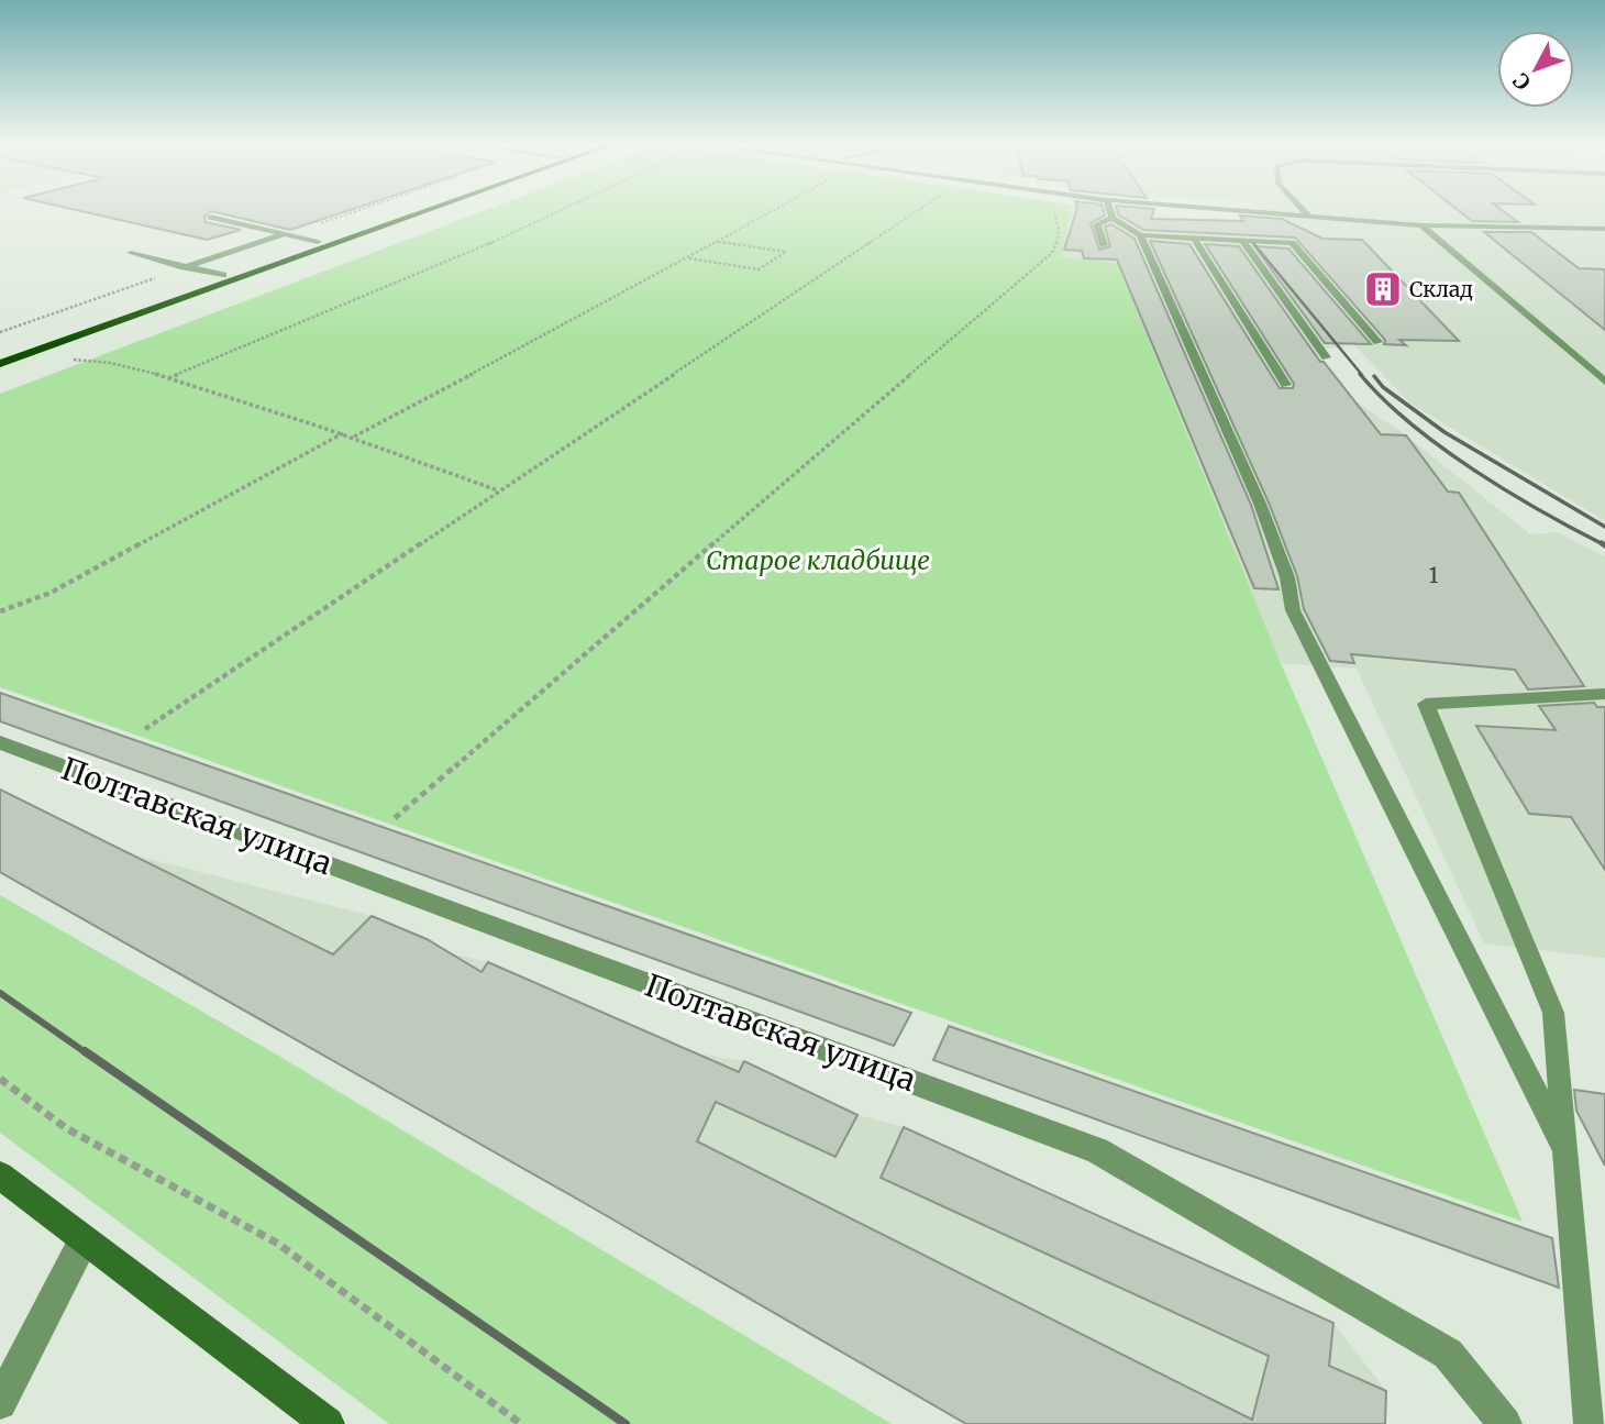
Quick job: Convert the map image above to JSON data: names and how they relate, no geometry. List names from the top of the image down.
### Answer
{
  "streets": {
    "street": ["Полтавская улица"]
  },
  "parks": ["Старое кладбище"],
  "places": {
    "building": ["Склад"]
  },
  "house_numbers": ["1"],
  "north": "bottom left"
}
